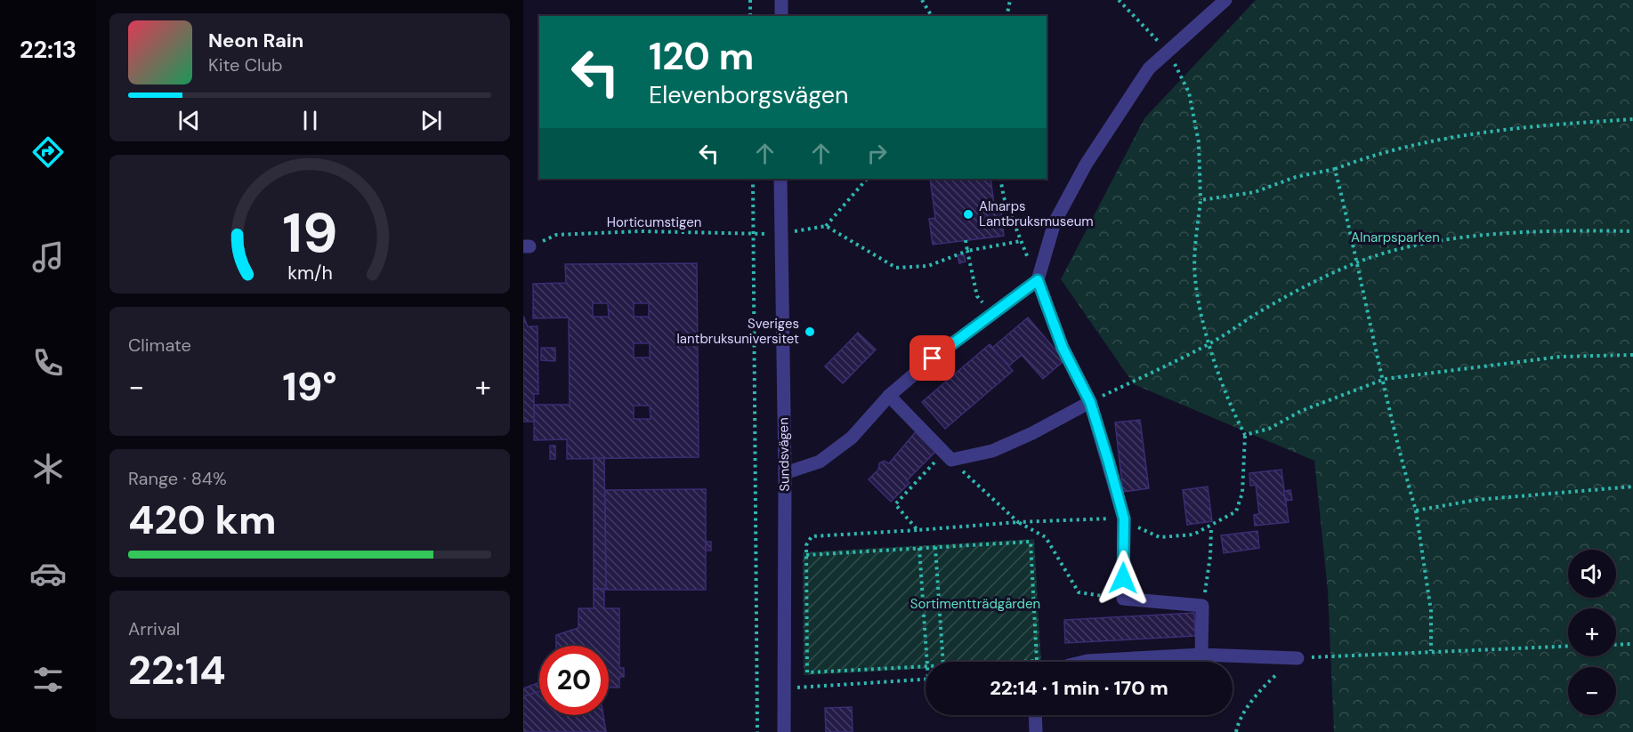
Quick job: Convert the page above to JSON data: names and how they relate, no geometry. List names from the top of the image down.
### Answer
{
  "streets": {
    "street": ["Sundsvägen"],
    "path": ["Horticumstigen"]
  },
  "crossings": [
    ["Horticumstigen", "Sundsvägen"]
  ],
  "parks": ["Alnarpsparken", "Sortimentträdgården"],
  "places": ["Alnarps Lantbruksmuseum", "Sveriges lantbruksuniversitet"],
  "page": {
    "tabs": "22:13",
    "turn": ["120 m", "Elevenborgsvägen"],
    "song": ["Neon Rain", "Kite Club"],
    "tile": [
      "Climate",
      ["Range · 84%", "420 km"],
      ["Arrival", "22:14"]
    ],
    "heat": ["−", "19°", "+"],
    "map_buttons": ["+", "−"],
    "limit": "20",
    "trip": "22:14 · 1 min · 170 m",
    "gauge": ["19", "km/h"]
  }
}
